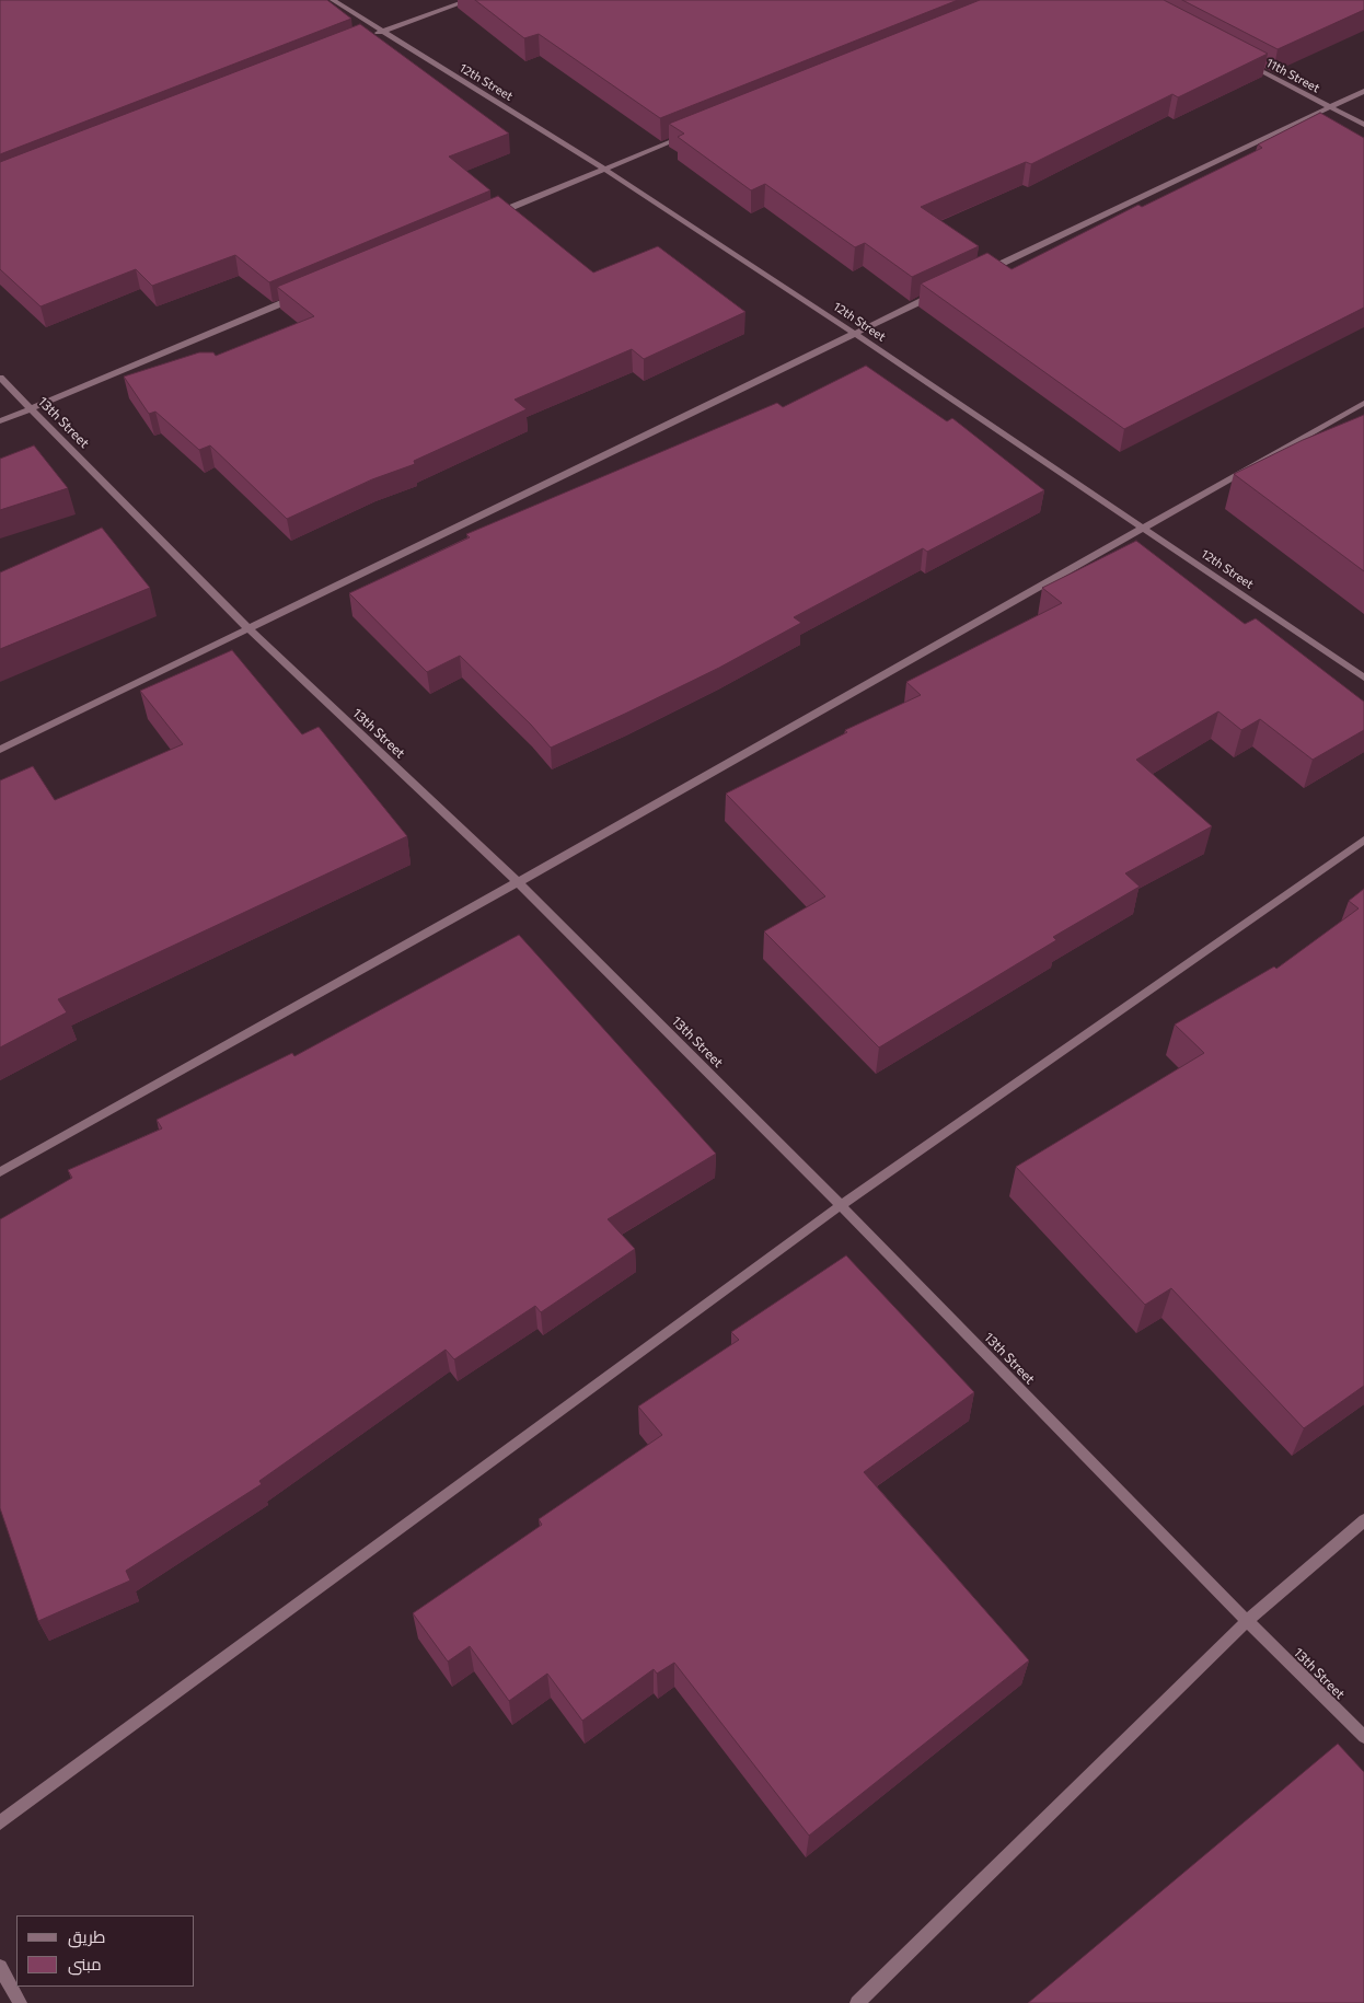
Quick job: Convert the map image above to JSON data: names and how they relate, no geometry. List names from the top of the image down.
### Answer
{
  "streets": {
    "street": ["11th Street", "12th Street", "13th Street"]
  },
  "legend": ["طريق", "مبنى"]
}
